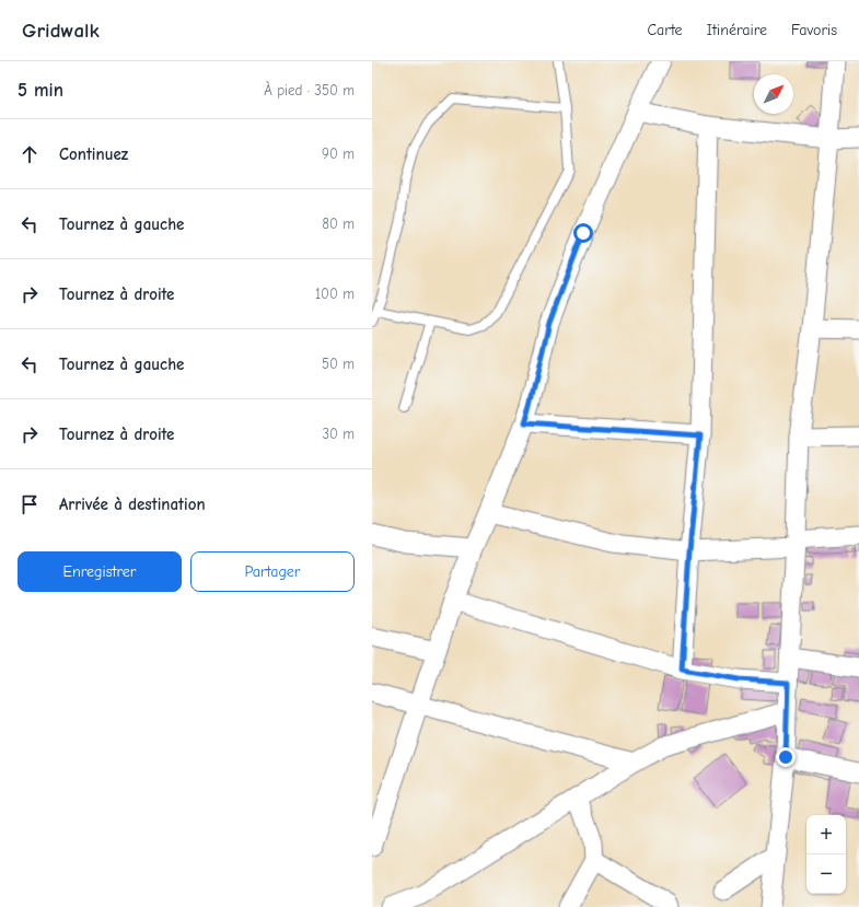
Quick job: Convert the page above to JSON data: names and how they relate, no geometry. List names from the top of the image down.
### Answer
{
  "north": "top right",
  "page": {
    "header": "Gridwalk",
    "nav": ["Carte", "Itinéraire", "Favoris"],
    "heading": ["5 min", "À pied · 350 m"],
    "list": [
      ["Continuez", "90 m"],
      ["Tournez à gauche", "80 m"],
      ["Tournez à droite", "100 m"],
      ["Tournez à gauche", "50 m"],
      ["Tournez à droite", "30 m"],
      "Arrivée à destination"
    ],
    "buttons": ["Enregistrer", "Partager"],
    "map_buttons": ["+", "−"]
  }
}
